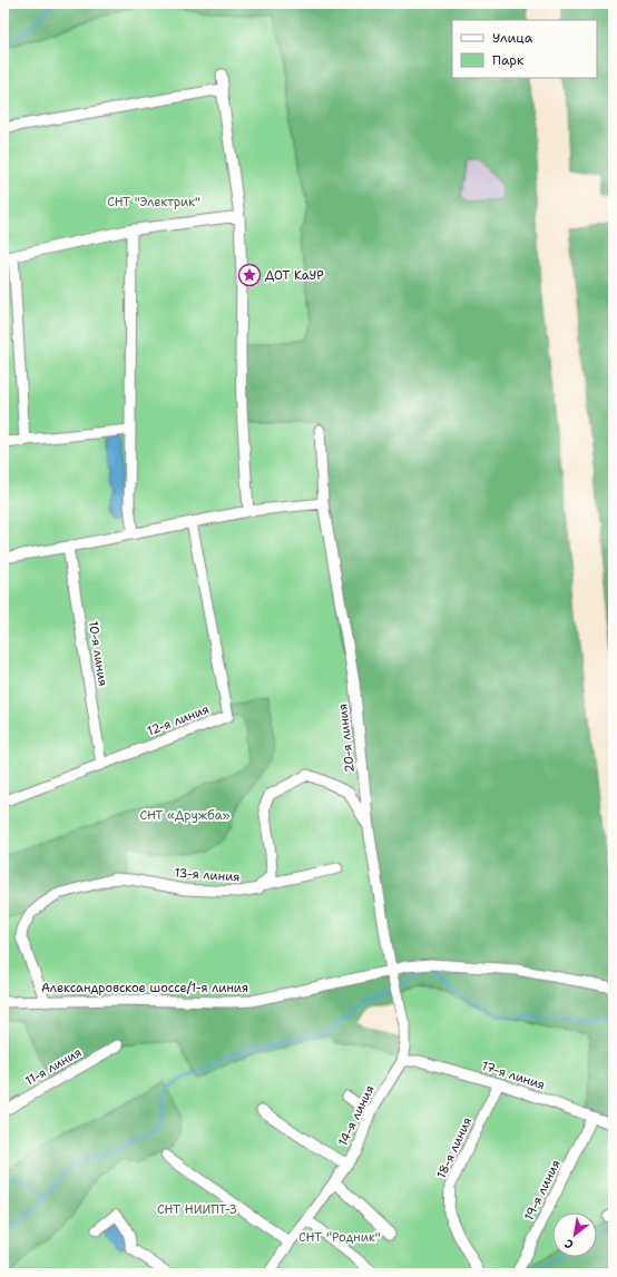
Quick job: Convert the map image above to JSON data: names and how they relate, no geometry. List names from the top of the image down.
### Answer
{
  "streets": {
    "street": [
      "10-я линия",
      "12-я линия",
      "20-я линия",
      "13-я линия",
      "Александровское шоссе/1-я линия",
      "11-я линия",
      "17-я линия",
      "14-я линия",
      "18-я линия",
      "19-я линия"
    ]
  },
  "crossings": [
    ["10-я линия", "12-я линия"],
    ["20-я линия", "Александровское шоссе/1-я линия"],
    ["20-я линия", "14-я линия"],
    ["13-я линия", "Александровское шоссе/1-я линия"],
    ["Александровское шоссе/1-я линия", "14-я линия"],
    ["17-я линия", "14-я линия"],
    ["17-я линия", "18-я линия"],
    ["17-я линия", "19-я линия"]
  ],
  "parks": [
    "СНТ \"Электрик\"",
    "СНТ «Дружба»",
    "СНТ НИИПТ-3",
    "СНТ ''Родник''"
  ],
  "places": {
    "place": ["ДОТ КаУР"]
  },
  "legend": ["Улица", "Парк"],
  "north": "bottom left"
}
